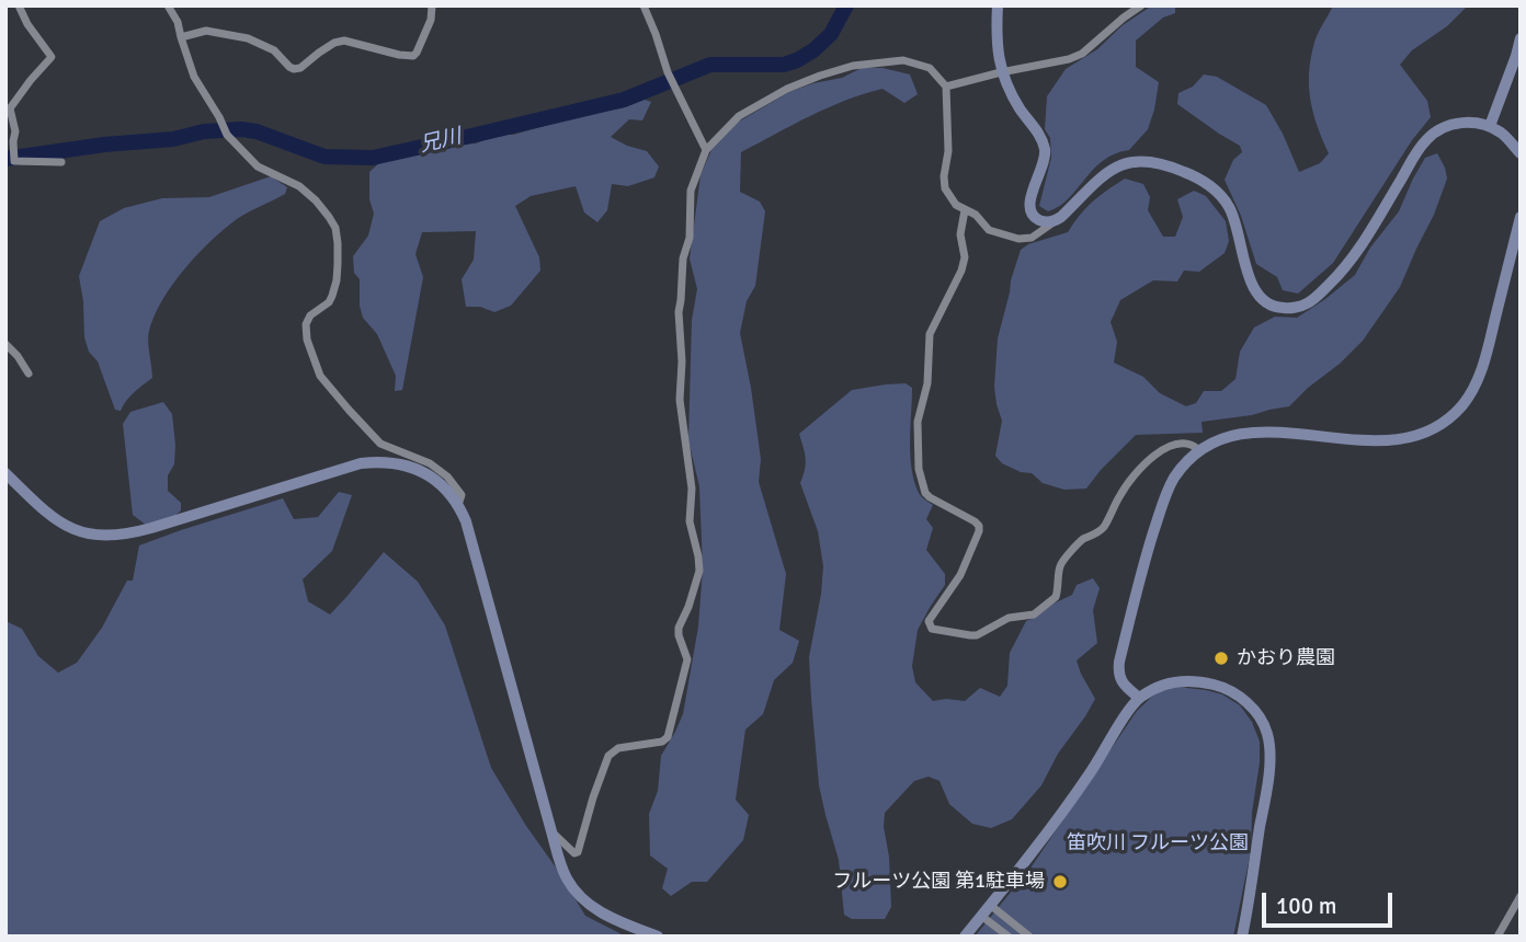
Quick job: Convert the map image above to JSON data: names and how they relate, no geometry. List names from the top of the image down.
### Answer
{
  "water": ["兄川"],
  "parks": ["笛吹川 フルーツ公園"],
  "places": ["かおり農園", "フルーツ公園 第1駐車場"],
  "scale_bar": "100 m"
}
